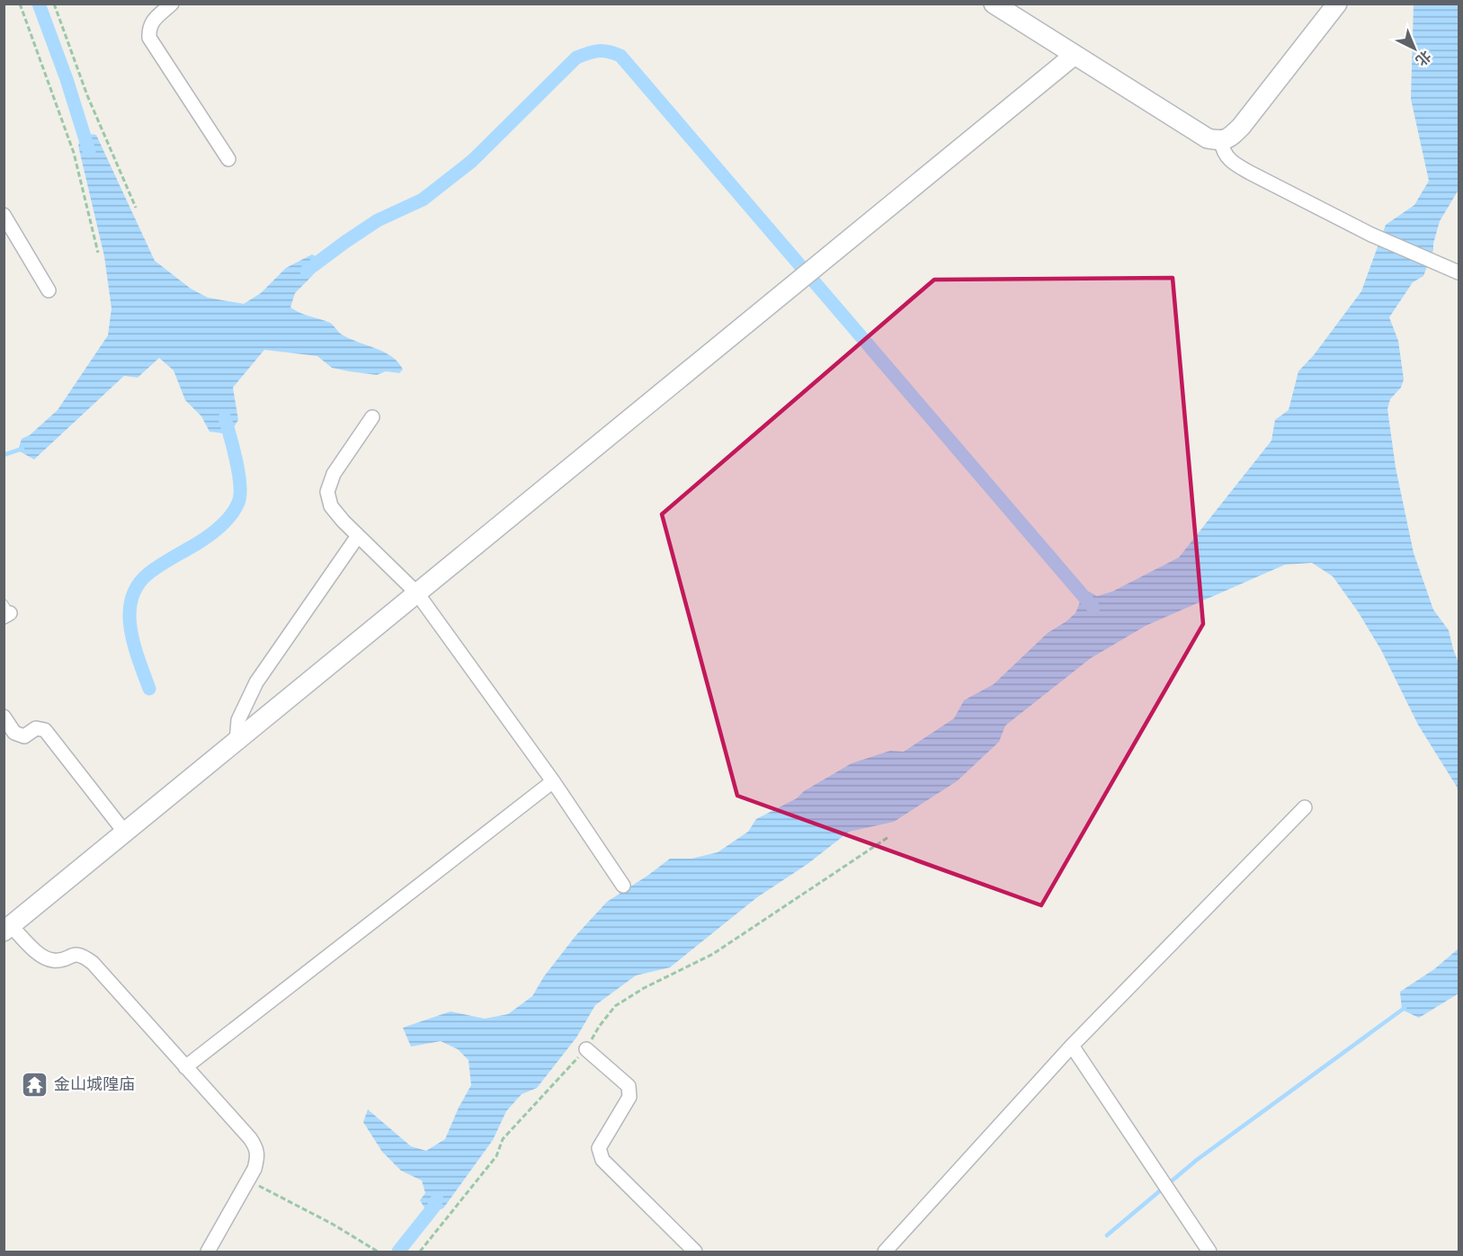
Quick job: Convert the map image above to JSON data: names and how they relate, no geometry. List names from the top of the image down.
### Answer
{
  "places": {
    "temple": ["金山城隍庙"]
  },
  "north": "bottom right"
}
